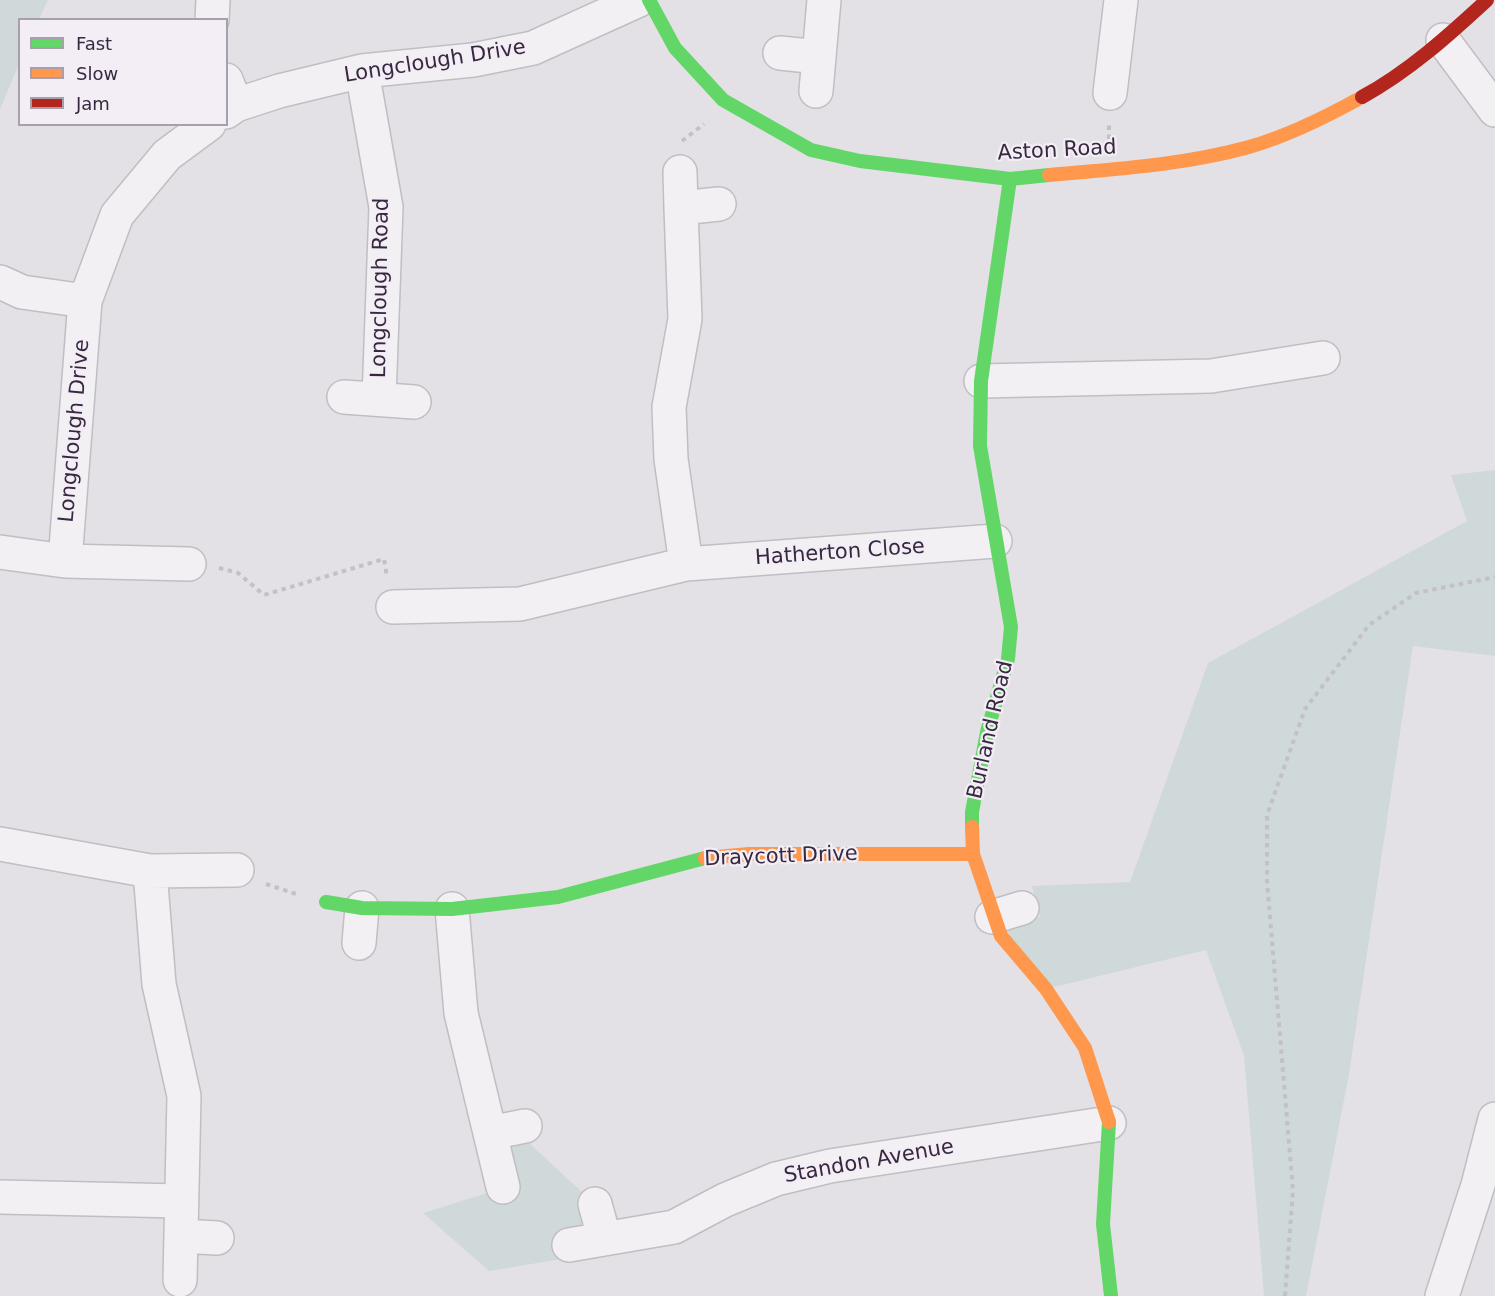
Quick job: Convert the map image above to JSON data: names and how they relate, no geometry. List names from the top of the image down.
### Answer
{
  "streets": {
    "street": [
      "Longclough Drive",
      "Aston Road",
      "Longclough Road",
      "Hatherton Close",
      "Burland Road",
      "Draycott Drive",
      "Standon Avenue"
    ]
  },
  "crossings": [
    ["Longclough Drive", "Longclough Road"],
    ["Aston Road", "Burland Road"],
    ["Hatherton Close", "Burland Road"],
    ["Burland Road", "Draycott Drive"],
    ["Burland Road", "Standon Avenue"]
  ],
  "legend": ["Fast", "Slow", "Jam"]
}
